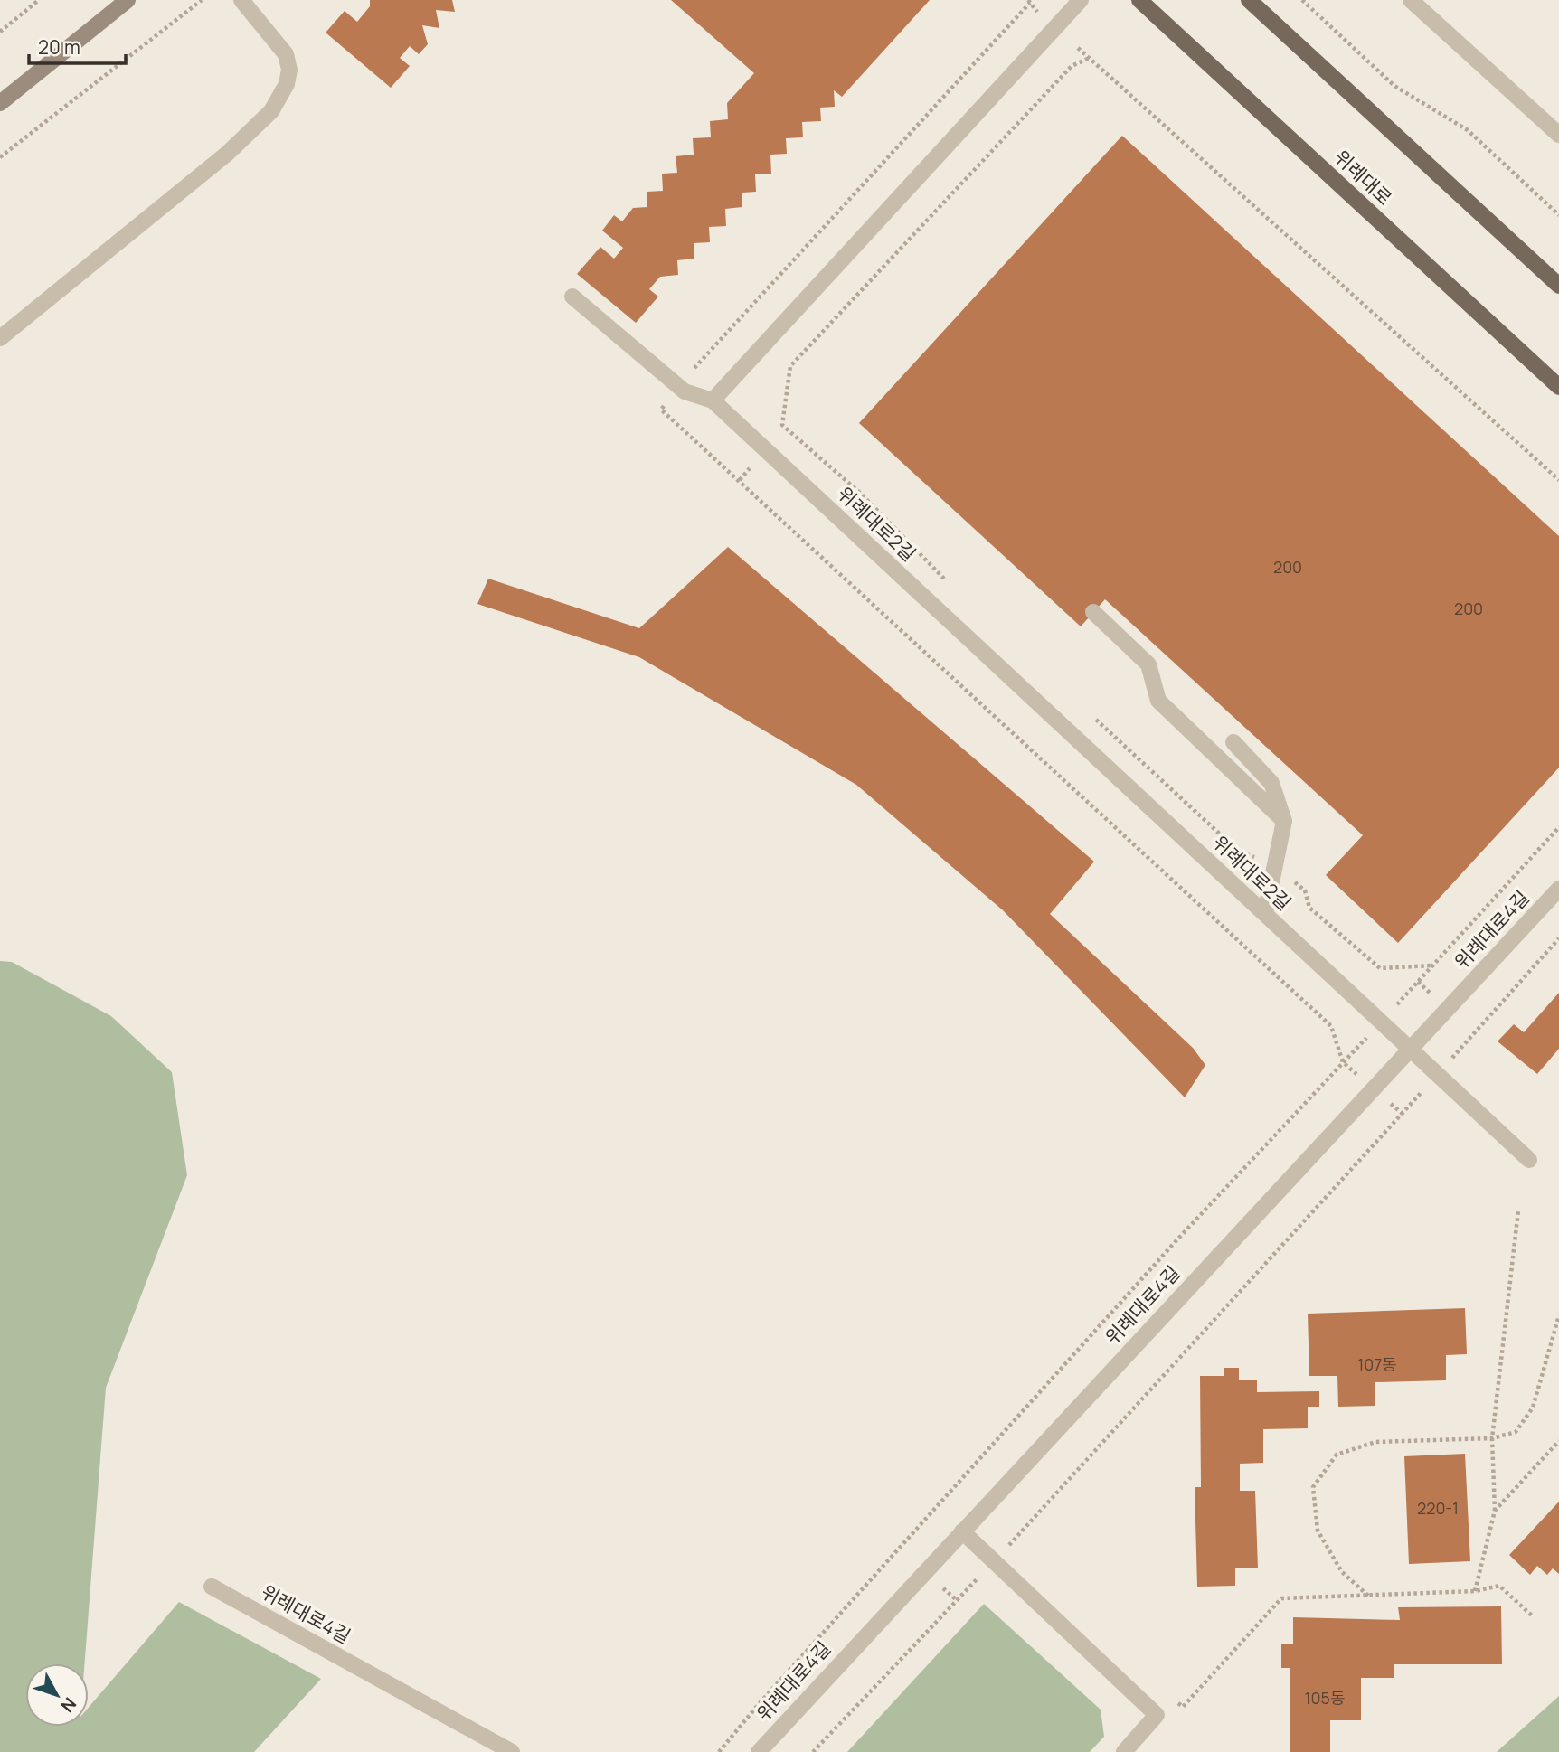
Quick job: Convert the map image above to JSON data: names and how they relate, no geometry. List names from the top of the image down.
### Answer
{
  "streets": {
    "main road": ["위례대로"],
    "street": ["위례대로2길", "위례대로4길"]
  },
  "crossings": [
    ["위례대로2길", "위례대로4길"]
  ],
  "house_numbers": [
    "200",
    "200",
    "107동",
    "220-1",
    "105동"
  ],
  "scale_bar": "20 m",
  "north": "bottom right"
}
